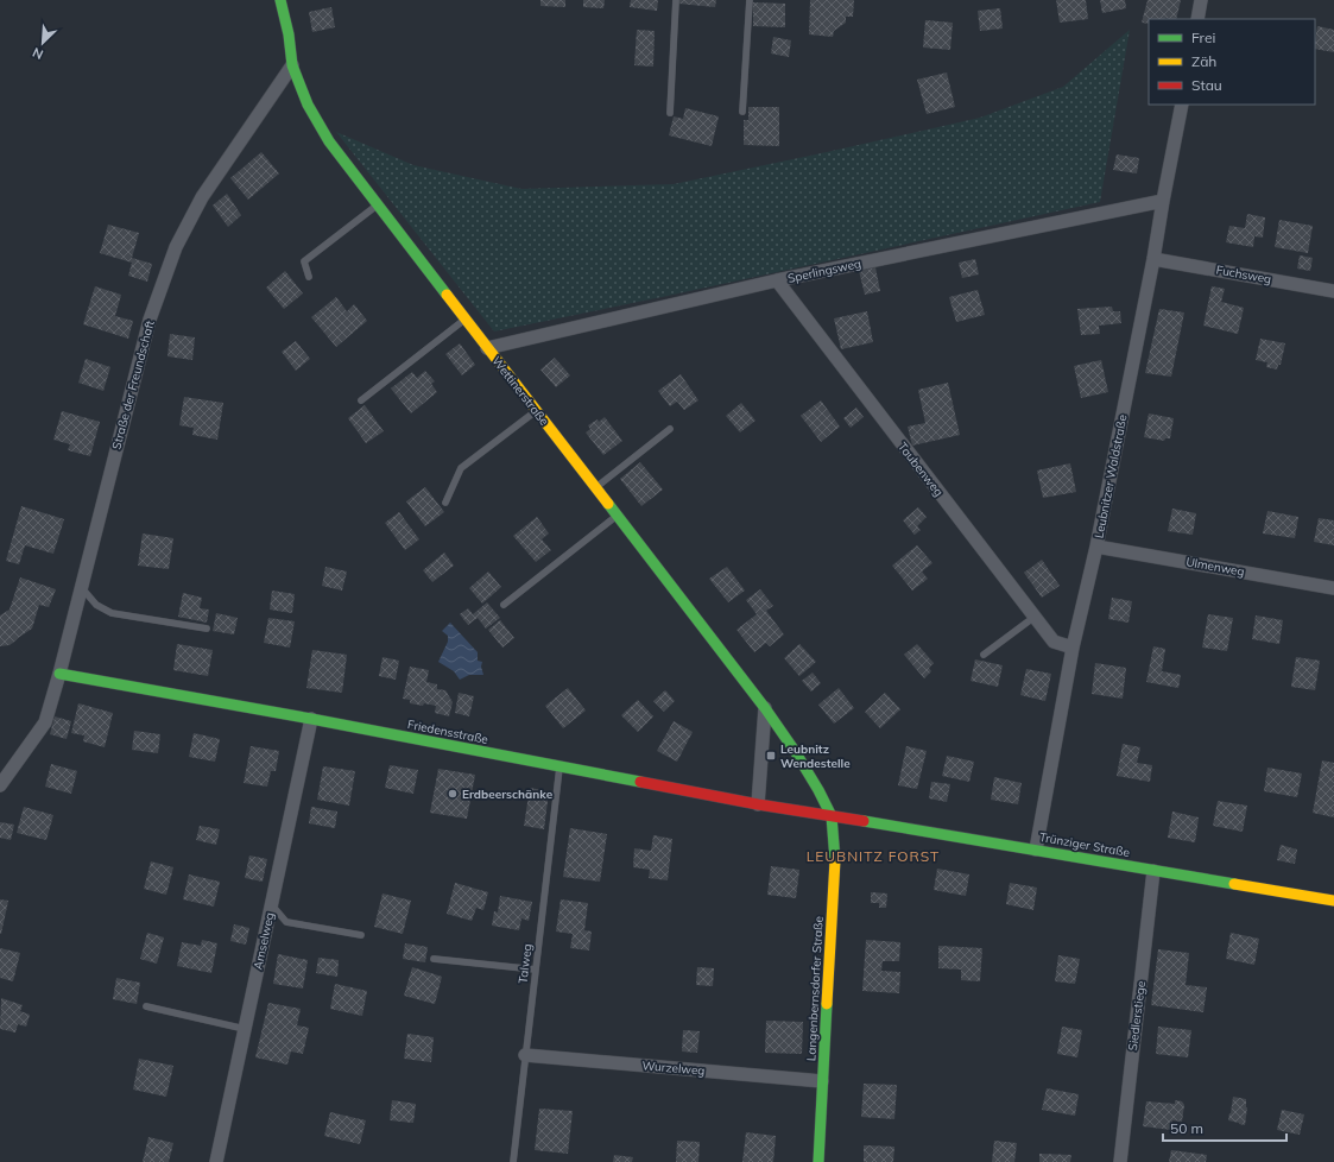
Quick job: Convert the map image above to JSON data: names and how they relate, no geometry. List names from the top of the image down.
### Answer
{
  "streets": {
    "street": [
      "Sperlingsweg",
      "Fuchsweg",
      "Straße der Freundschaft",
      "Wettinerstraße",
      "Taubenweg",
      "Leubnitzer Waldstraße",
      "Ulmenweg",
      "Friedensstraße",
      "Trünziger Straße",
      "Amselweg",
      "Langenbernsdorfer Straße",
      "Siedlerstiege",
      "Wurzelweg"
    ],
    "lane": ["Talweg"]
  },
  "crossings": [
    ["Sperlingsweg", "Wettinerstraße"],
    ["Sperlingsweg", "Taubenweg"],
    ["Sperlingsweg", "Leubnitzer Waldstraße"],
    ["Fuchsweg", "Leubnitzer Waldstraße"],
    ["Straße der Freundschaft", "Wettinerstraße"],
    ["Straße der Freundschaft", "Friedensstraße"],
    ["Wettinerstraße", "Friedensstraße"],
    ["Wettinerstraße", "Trünziger Straße"],
    ["Wettinerstraße", "Langenbernsdorfer Straße"],
    ["Taubenweg", "Leubnitzer Waldstraße"],
    ["Leubnitzer Waldstraße", "Ulmenweg"],
    ["Leubnitzer Waldstraße", "Trünziger Straße"],
    ["Friedensstraße", "Trünziger Straße"],
    ["Friedensstraße", "Amselweg"],
    ["Friedensstraße", "Talweg"],
    ["Friedensstraße", "Langenbernsdorfer Straße"],
    ["Trünziger Straße", "Langenbernsdorfer Straße"],
    ["Trünziger Straße", "Siedlerstiege"],
    ["Talweg", "Wurzelweg"],
    ["Langenbernsdorfer Straße", "Wurzelweg"]
  ],
  "districts": ["LEUBNITZ FORST"],
  "places": {
    "transit": ["Leubnitz Wendestelle"],
    "other": ["Erdbeerschänke"]
  },
  "legend": ["Frei", "Zäh", "Stau"],
  "scale_bar": "50 m",
  "north": "bottom left"
}
